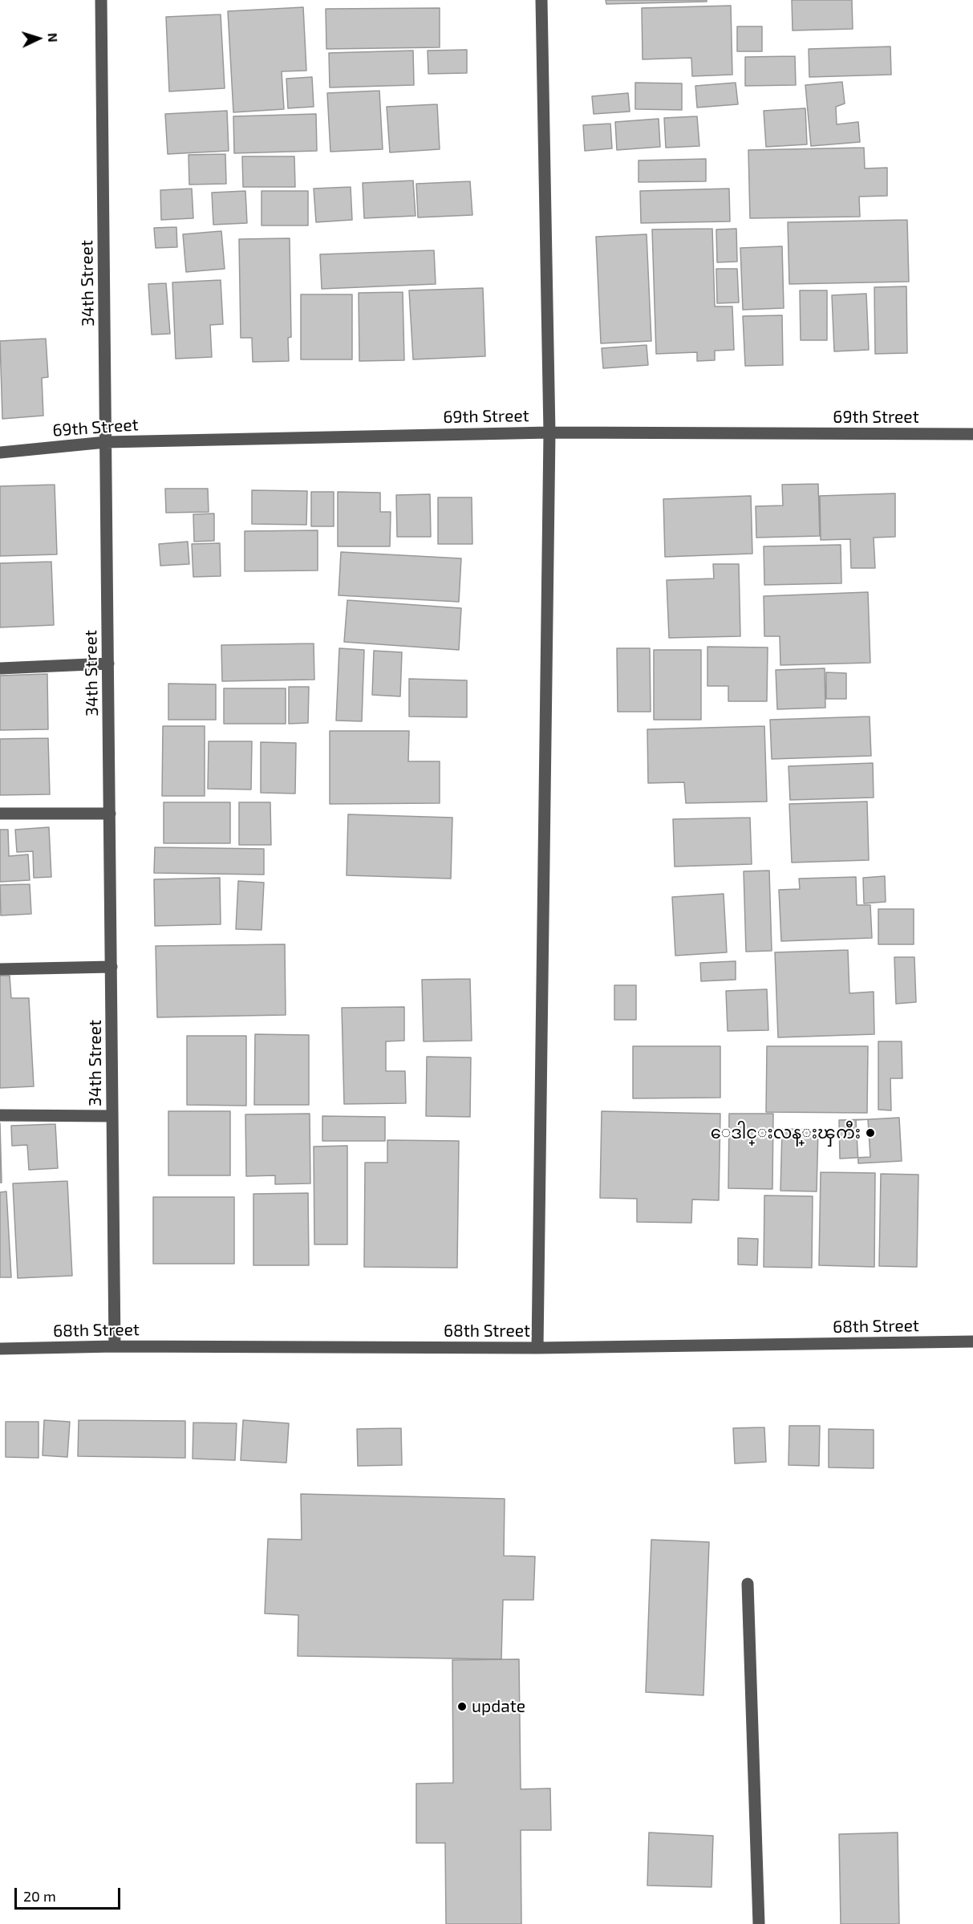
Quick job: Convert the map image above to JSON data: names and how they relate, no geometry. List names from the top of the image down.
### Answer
{
  "streets": {
    "street": ["34th Street", "69th Street", "68th Street"]
  },
  "crossings": [
    ["34th Street", "69th Street"],
    ["34th Street", "68th Street"]
  ],
  "places": ["ေဒါင္းလန္းၾကီး", "update"],
  "scale_bar": "20 m",
  "north": "right"
}
